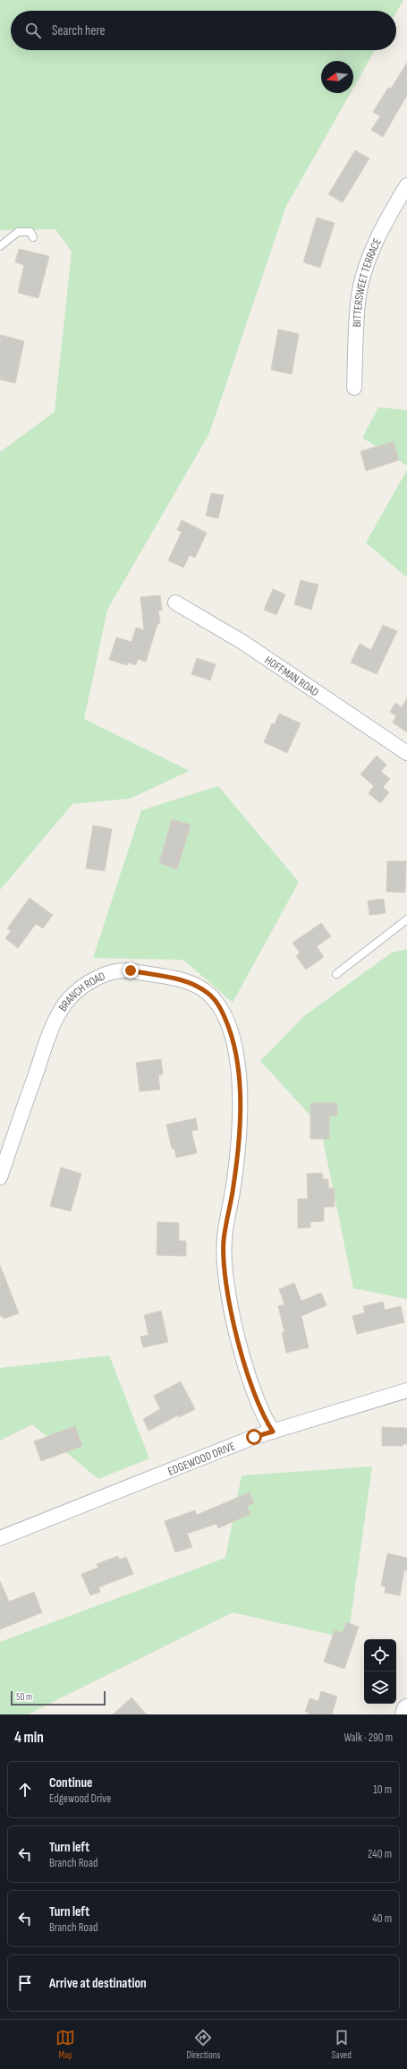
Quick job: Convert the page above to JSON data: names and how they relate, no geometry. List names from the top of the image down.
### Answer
{
  "streets": {
    "street": [
      "BITTERSWEET TERRACE",
      "HOFFMAN ROAD",
      "BRANCH ROAD",
      "EDGEWOOD DRIVE"
    ]
  },
  "crossings": [
    ["BRANCH ROAD", "EDGEWOOD DRIVE"]
  ],
  "scale_bar": "50 m",
  "north": "left",
  "page": {
    "search": "Search here",
    "scale": "50 m",
    "heading": ["4 min", "Walk · 290 m"],
    "list": [
      ["Continue", "Edgewood Drive", "10 m"],
      ["Turn left", "Branch Road", "240 m"],
      ["Turn left", "Branch Road", "40 m"],
      "Arrive at destination"
    ],
    "nav": ["Map", "Directions", "Saved"]
  }
}
